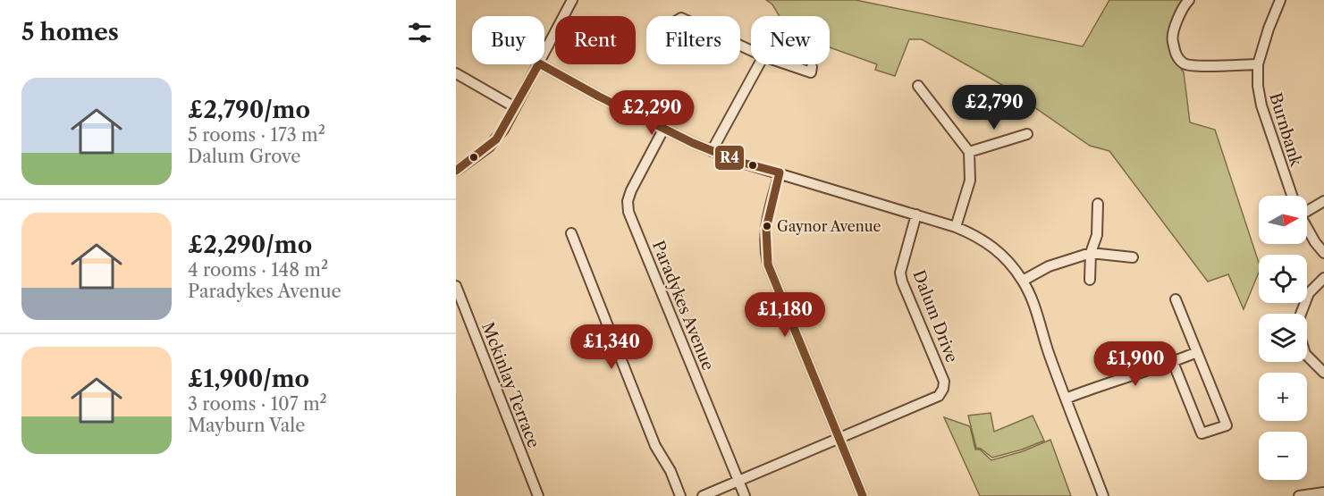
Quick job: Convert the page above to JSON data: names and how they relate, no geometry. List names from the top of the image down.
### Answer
{
  "streets": {
    "street": [
      "Burnbank",
      "Paradykes Avenue",
      "Dalum Drive",
      "Mckinlay Terrace"
    ]
  },
  "places": ["Gaynor Avenue"],
  "lines": ["transit line R4"],
  "north": "right",
  "page": {
    "heading": "5 homes",
    "chip": [
      "Buy",
      "Rent",
      "Filters",
      "New"
    ],
    "list": [
      {
        "name": "£2,790/mo",
        "note": "5 rooms · 173 m² · Dalum Grove"
      },
      {
        "name": "£2,290/mo",
        "note": "4 rooms · 148 m² · Paradykes Avenue"
      },
      {
        "name": "£1,900/mo",
        "note": "3 rooms · 107 m² · Mayburn Vale"
      }
    ],
    "price": [
      "£2,790",
      "£2,290",
      "£1,180",
      "£1,340",
      "£1,900"
    ],
    "map_buttons": ["+", "−"]
  }
}
